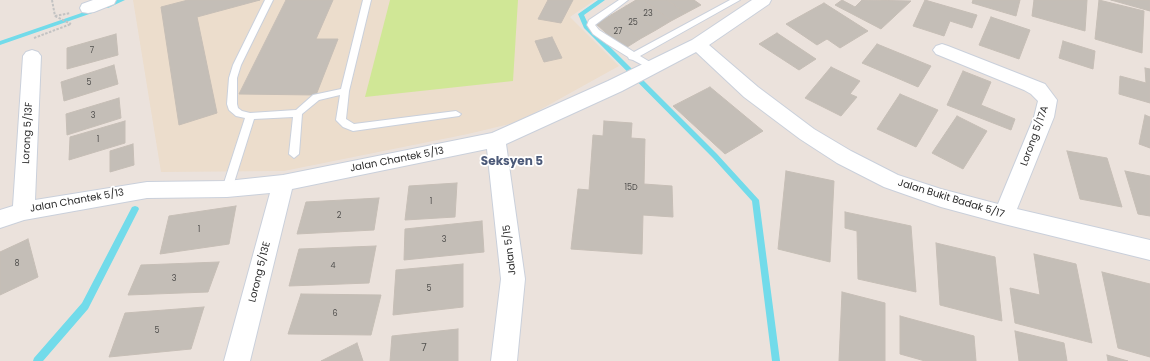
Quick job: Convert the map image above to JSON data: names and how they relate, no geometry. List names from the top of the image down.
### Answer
{
  "streets": {
    "street": [
      "Lorong 5/13F",
      "Lorong 5/17A",
      "Jalan Chantek 5/13",
      "Jalan Bukit Badak 5/17",
      "Jalan 5/15",
      "Lorong 5/13E"
    ]
  },
  "crossings": [
    ["Lorong 5/13F", "Jalan Chantek 5/13"],
    ["Lorong 5/17A", "Jalan Bukit Badak 5/17"],
    ["Jalan Chantek 5/13", "Jalan Bukit Badak 5/17"],
    ["Jalan Chantek 5/13", "Jalan 5/15"],
    ["Jalan Chantek 5/13", "Lorong 5/13E"]
  ],
  "districts": ["Seksyen 5"],
  "house_numbers": [
    "23",
    "25",
    "27",
    "7",
    "5",
    "3",
    "1",
    "15D",
    "1",
    "2",
    "1",
    "3",
    "8",
    "4",
    "3",
    "5",
    "6",
    "5",
    "7"
  ]
}
